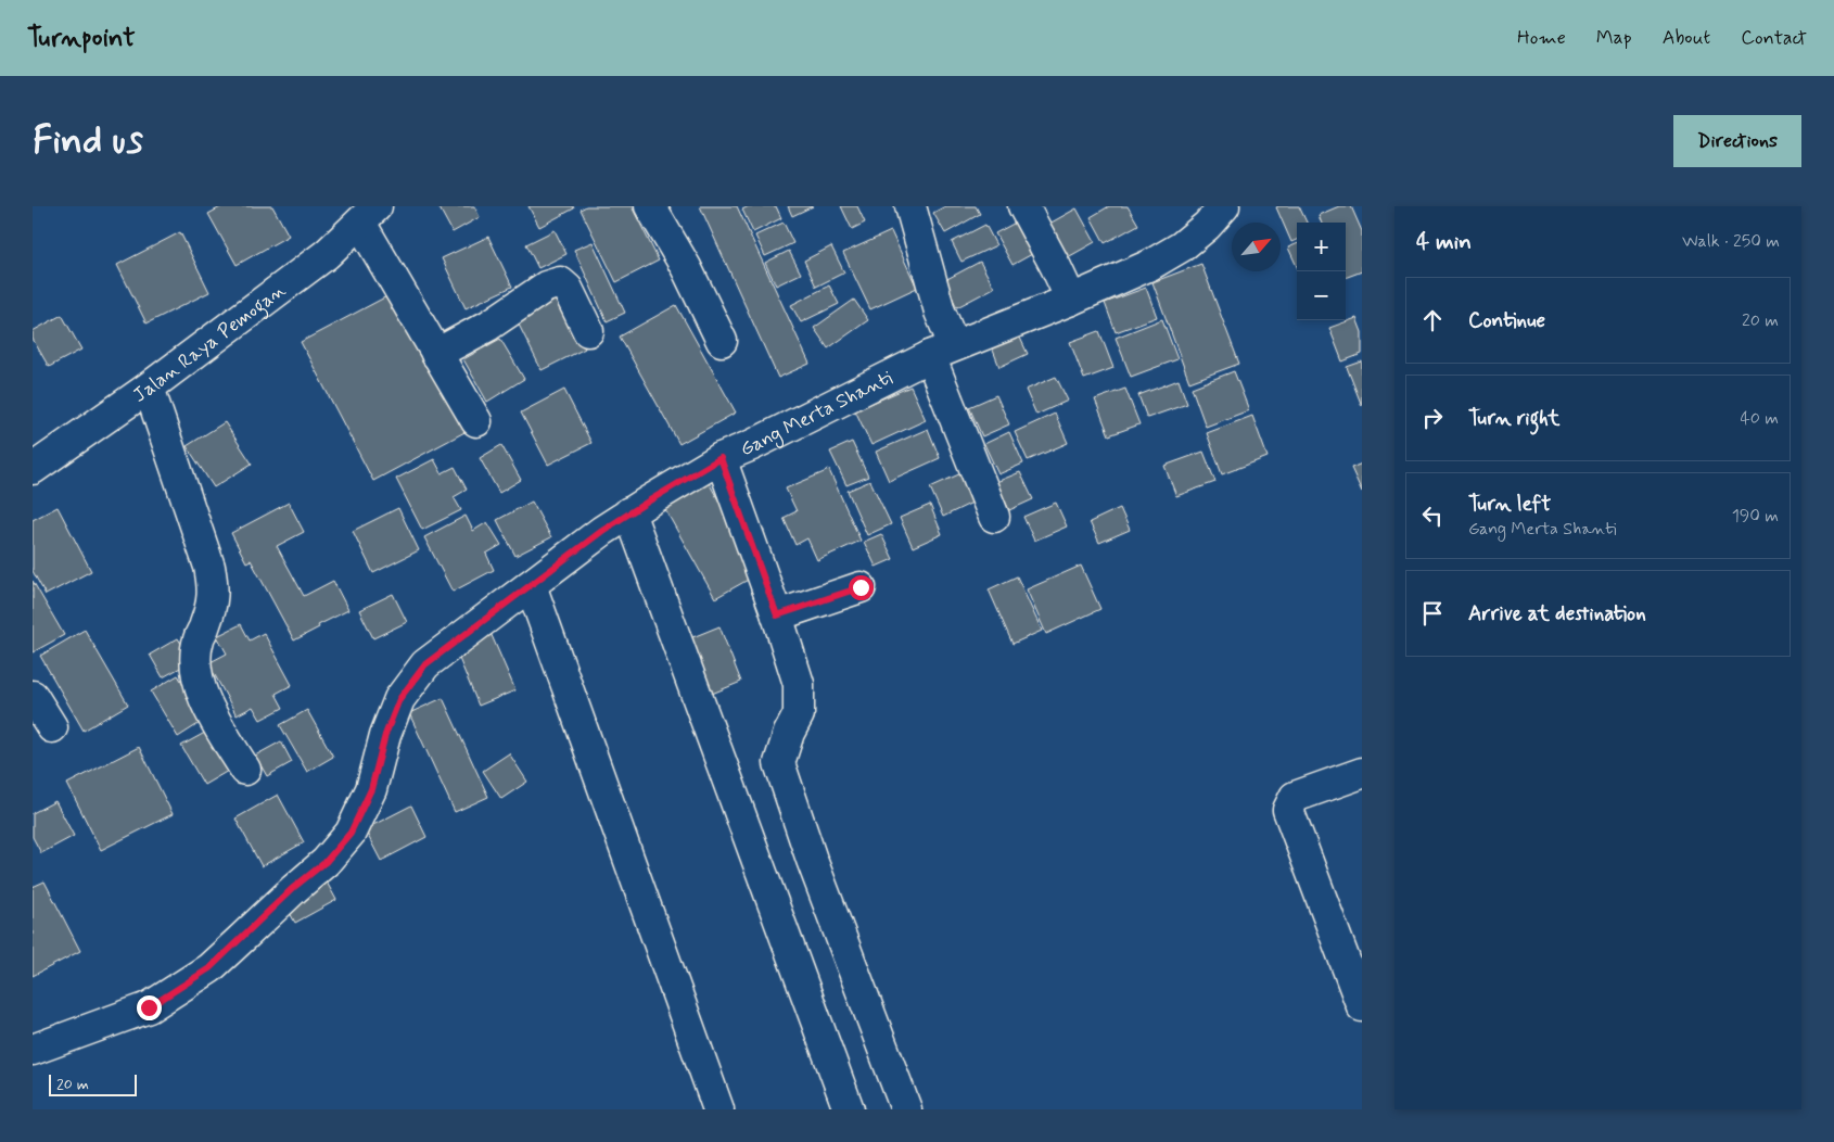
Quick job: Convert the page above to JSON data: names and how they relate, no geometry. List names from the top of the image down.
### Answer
{
  "streets": {
    "street": ["Jalan Raya Pemogan", "Gang Merta Shanti"]
  },
  "scale_bar": "20 m",
  "north": "top right",
  "page": {
    "header": "Turnpoint",
    "nav": [
      "Home",
      "Map",
      "About",
      "Contact"
    ],
    "buttons": "Directions",
    "title": "Find us",
    "heading": ["4 min", "Walk · 250 m"],
    "map_buttons": ["+", "−"],
    "list": [
      ["Continue", "20 m"],
      ["Turn right", "40 m"],
      ["Turn left", "Gang Merta Shanti", "190 m"],
      "Arrive at destination"
    ],
    "scale": "20 m"
  }
}
